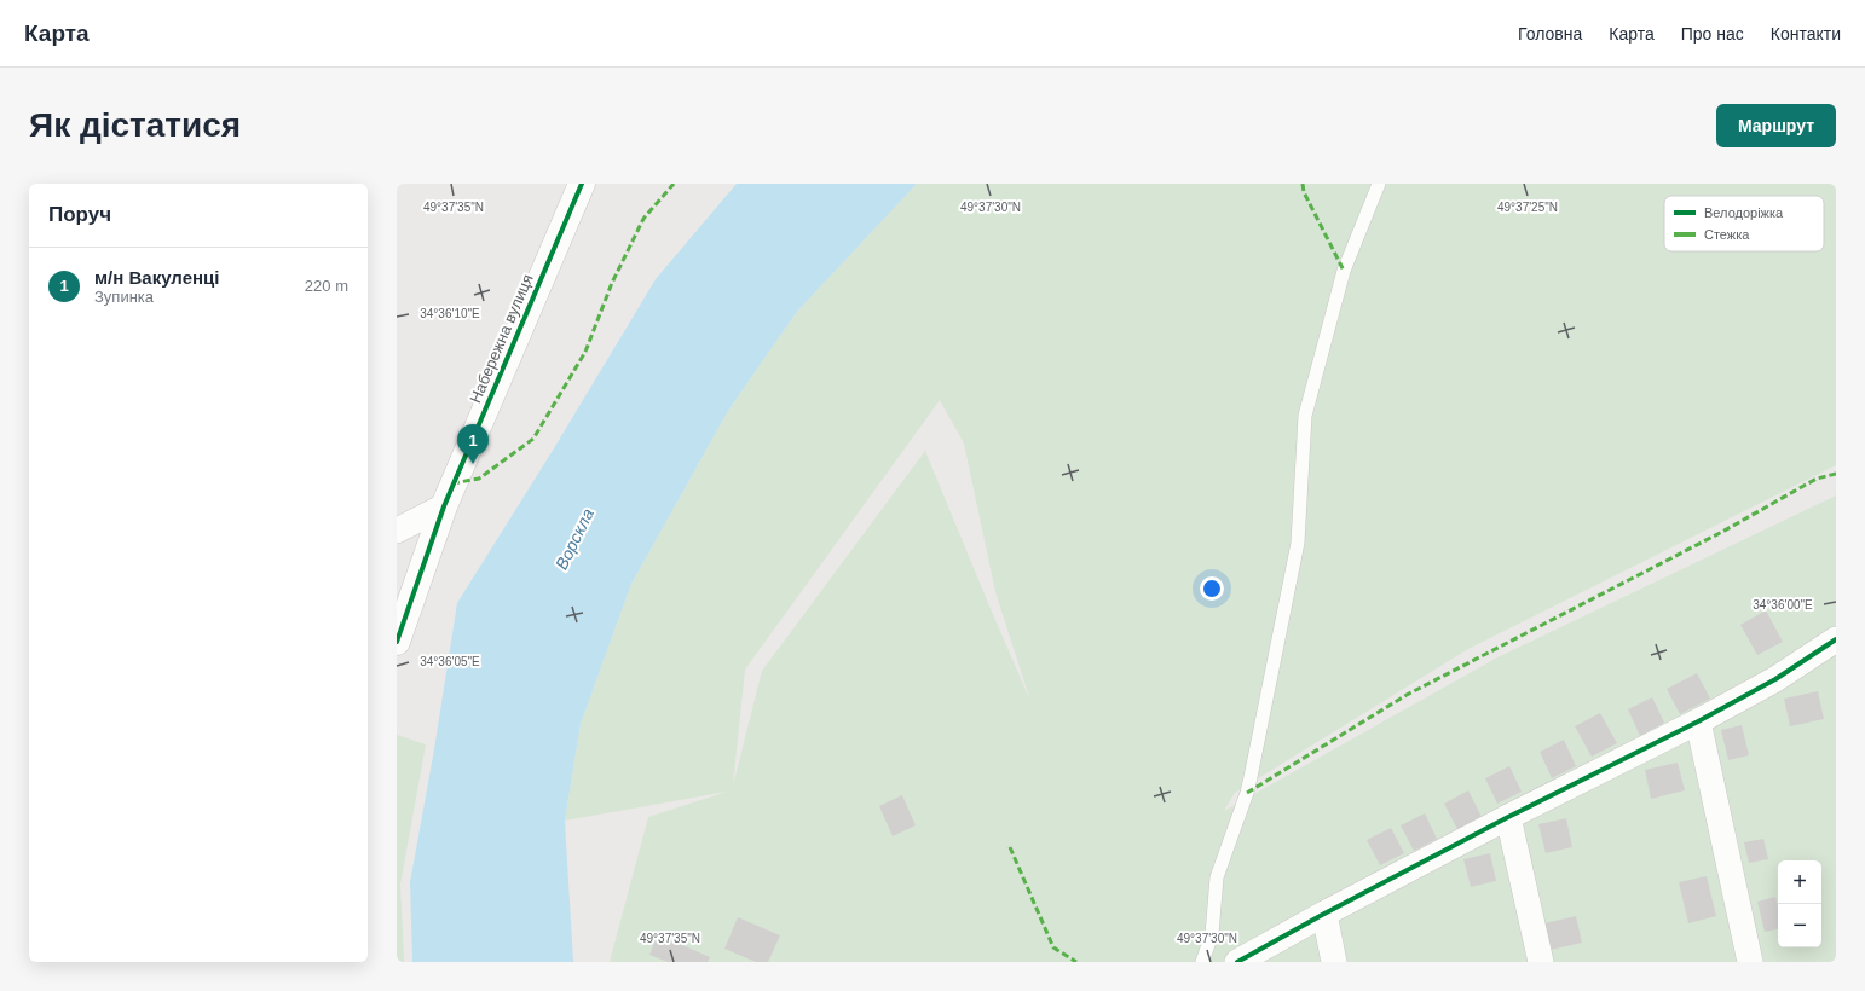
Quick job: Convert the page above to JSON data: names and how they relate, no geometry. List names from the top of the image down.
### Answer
{
  "streets": {
    "street": ["Набережна вулиця"]
  },
  "water": ["Ворскла"],
  "legend": ["Велодоріжка", "Стежка"],
  "page": {
    "header": "Карта",
    "nav": [
      "Головна",
      "Карта",
      "Про нас",
      "Контакти"
    ],
    "buttons": "Маршрут",
    "title": "Як дістатися",
    "heading": "Поруч",
    "list": [
      {
        "mark": "1",
        "name": "м/н Вакуленці",
        "note": "Зупинка",
        "value": "220 m"
      }
    ],
    "pins": "1",
    "map_buttons": ["+", "−"]
  },
  "coordinates": [
    "49°37'35\"N",
    "49°37'30\"N",
    "49°37'25\"N",
    "34°36'10\"E",
    "34°36'00\"E",
    "34°36'05\"E"
  ]
}
